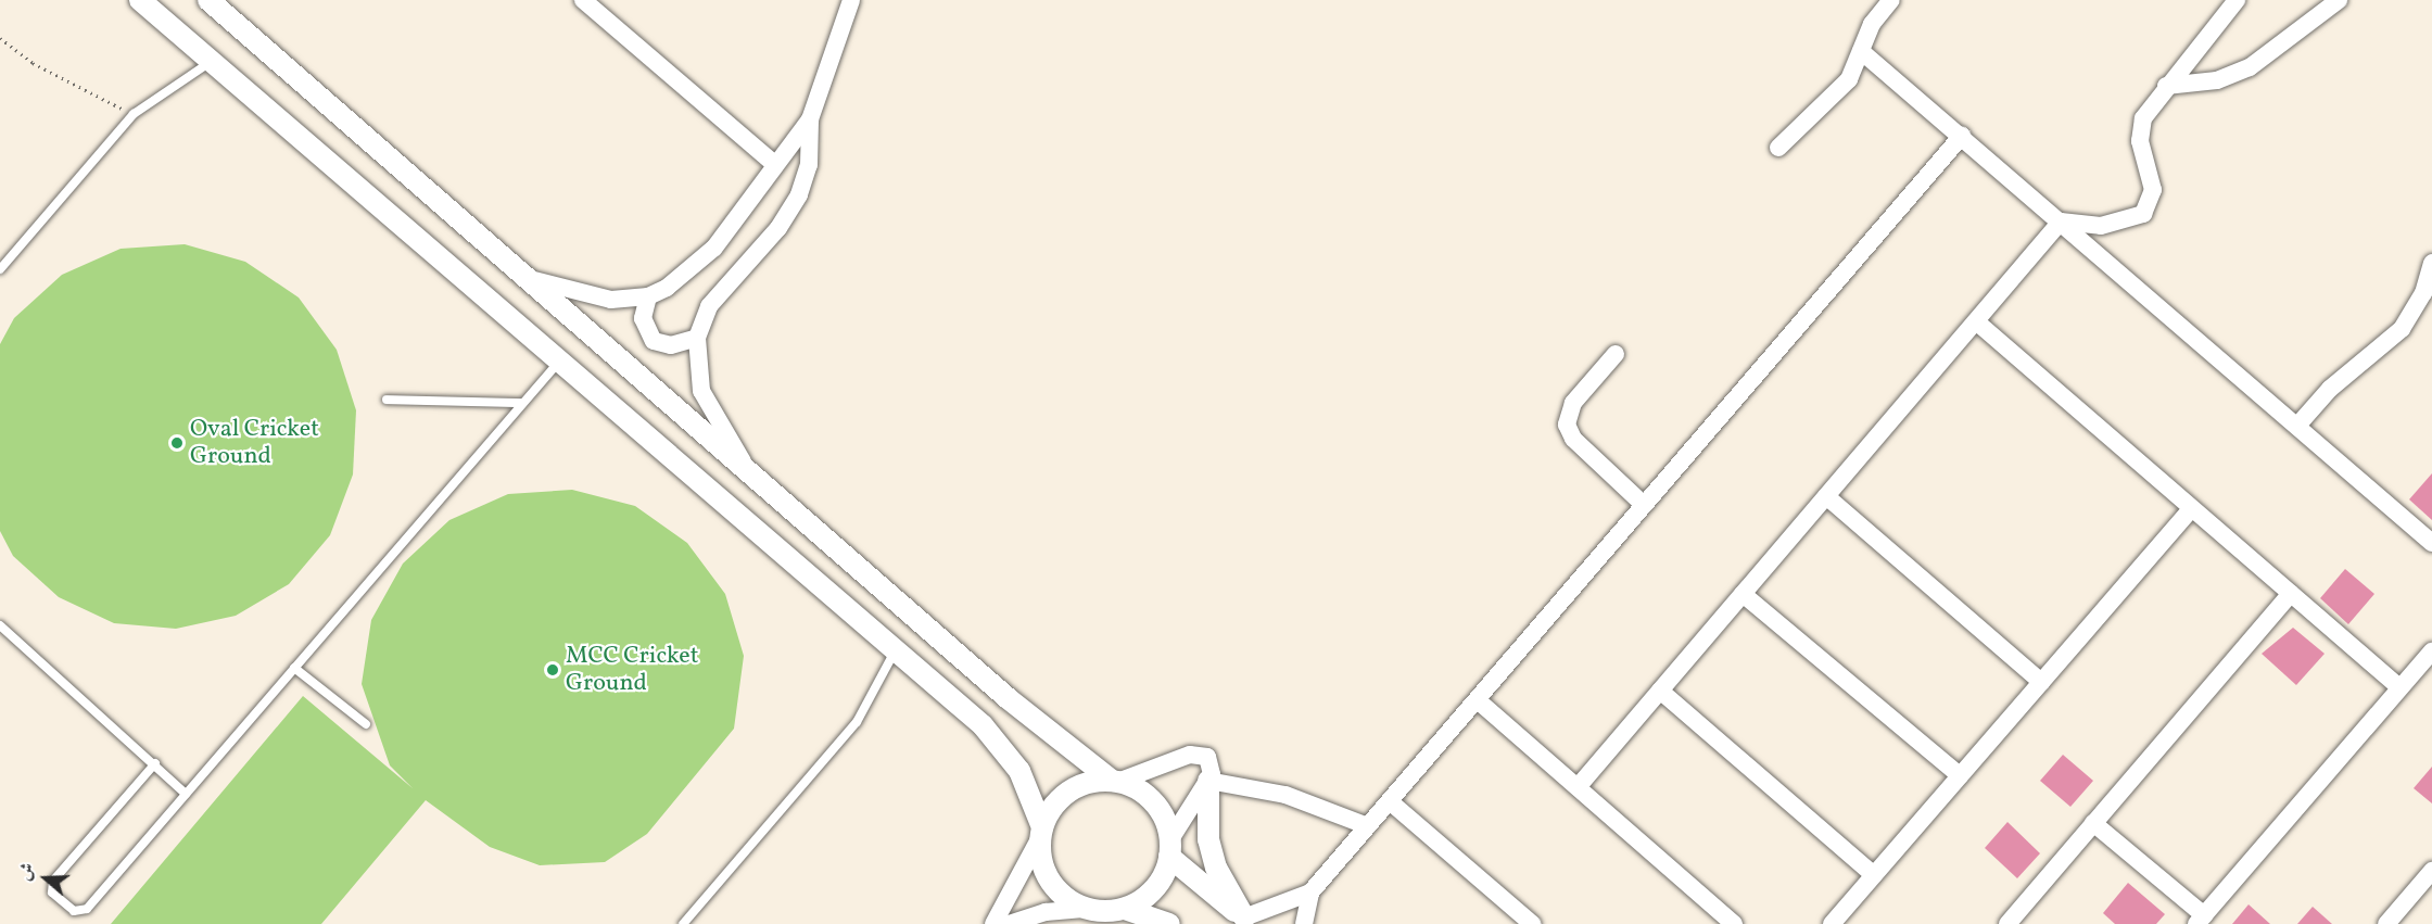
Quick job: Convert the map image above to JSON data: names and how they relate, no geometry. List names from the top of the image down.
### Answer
{
  "places": ["Oval Cricket Ground", "MCC Cricket Ground"],
  "north": "left"
}
